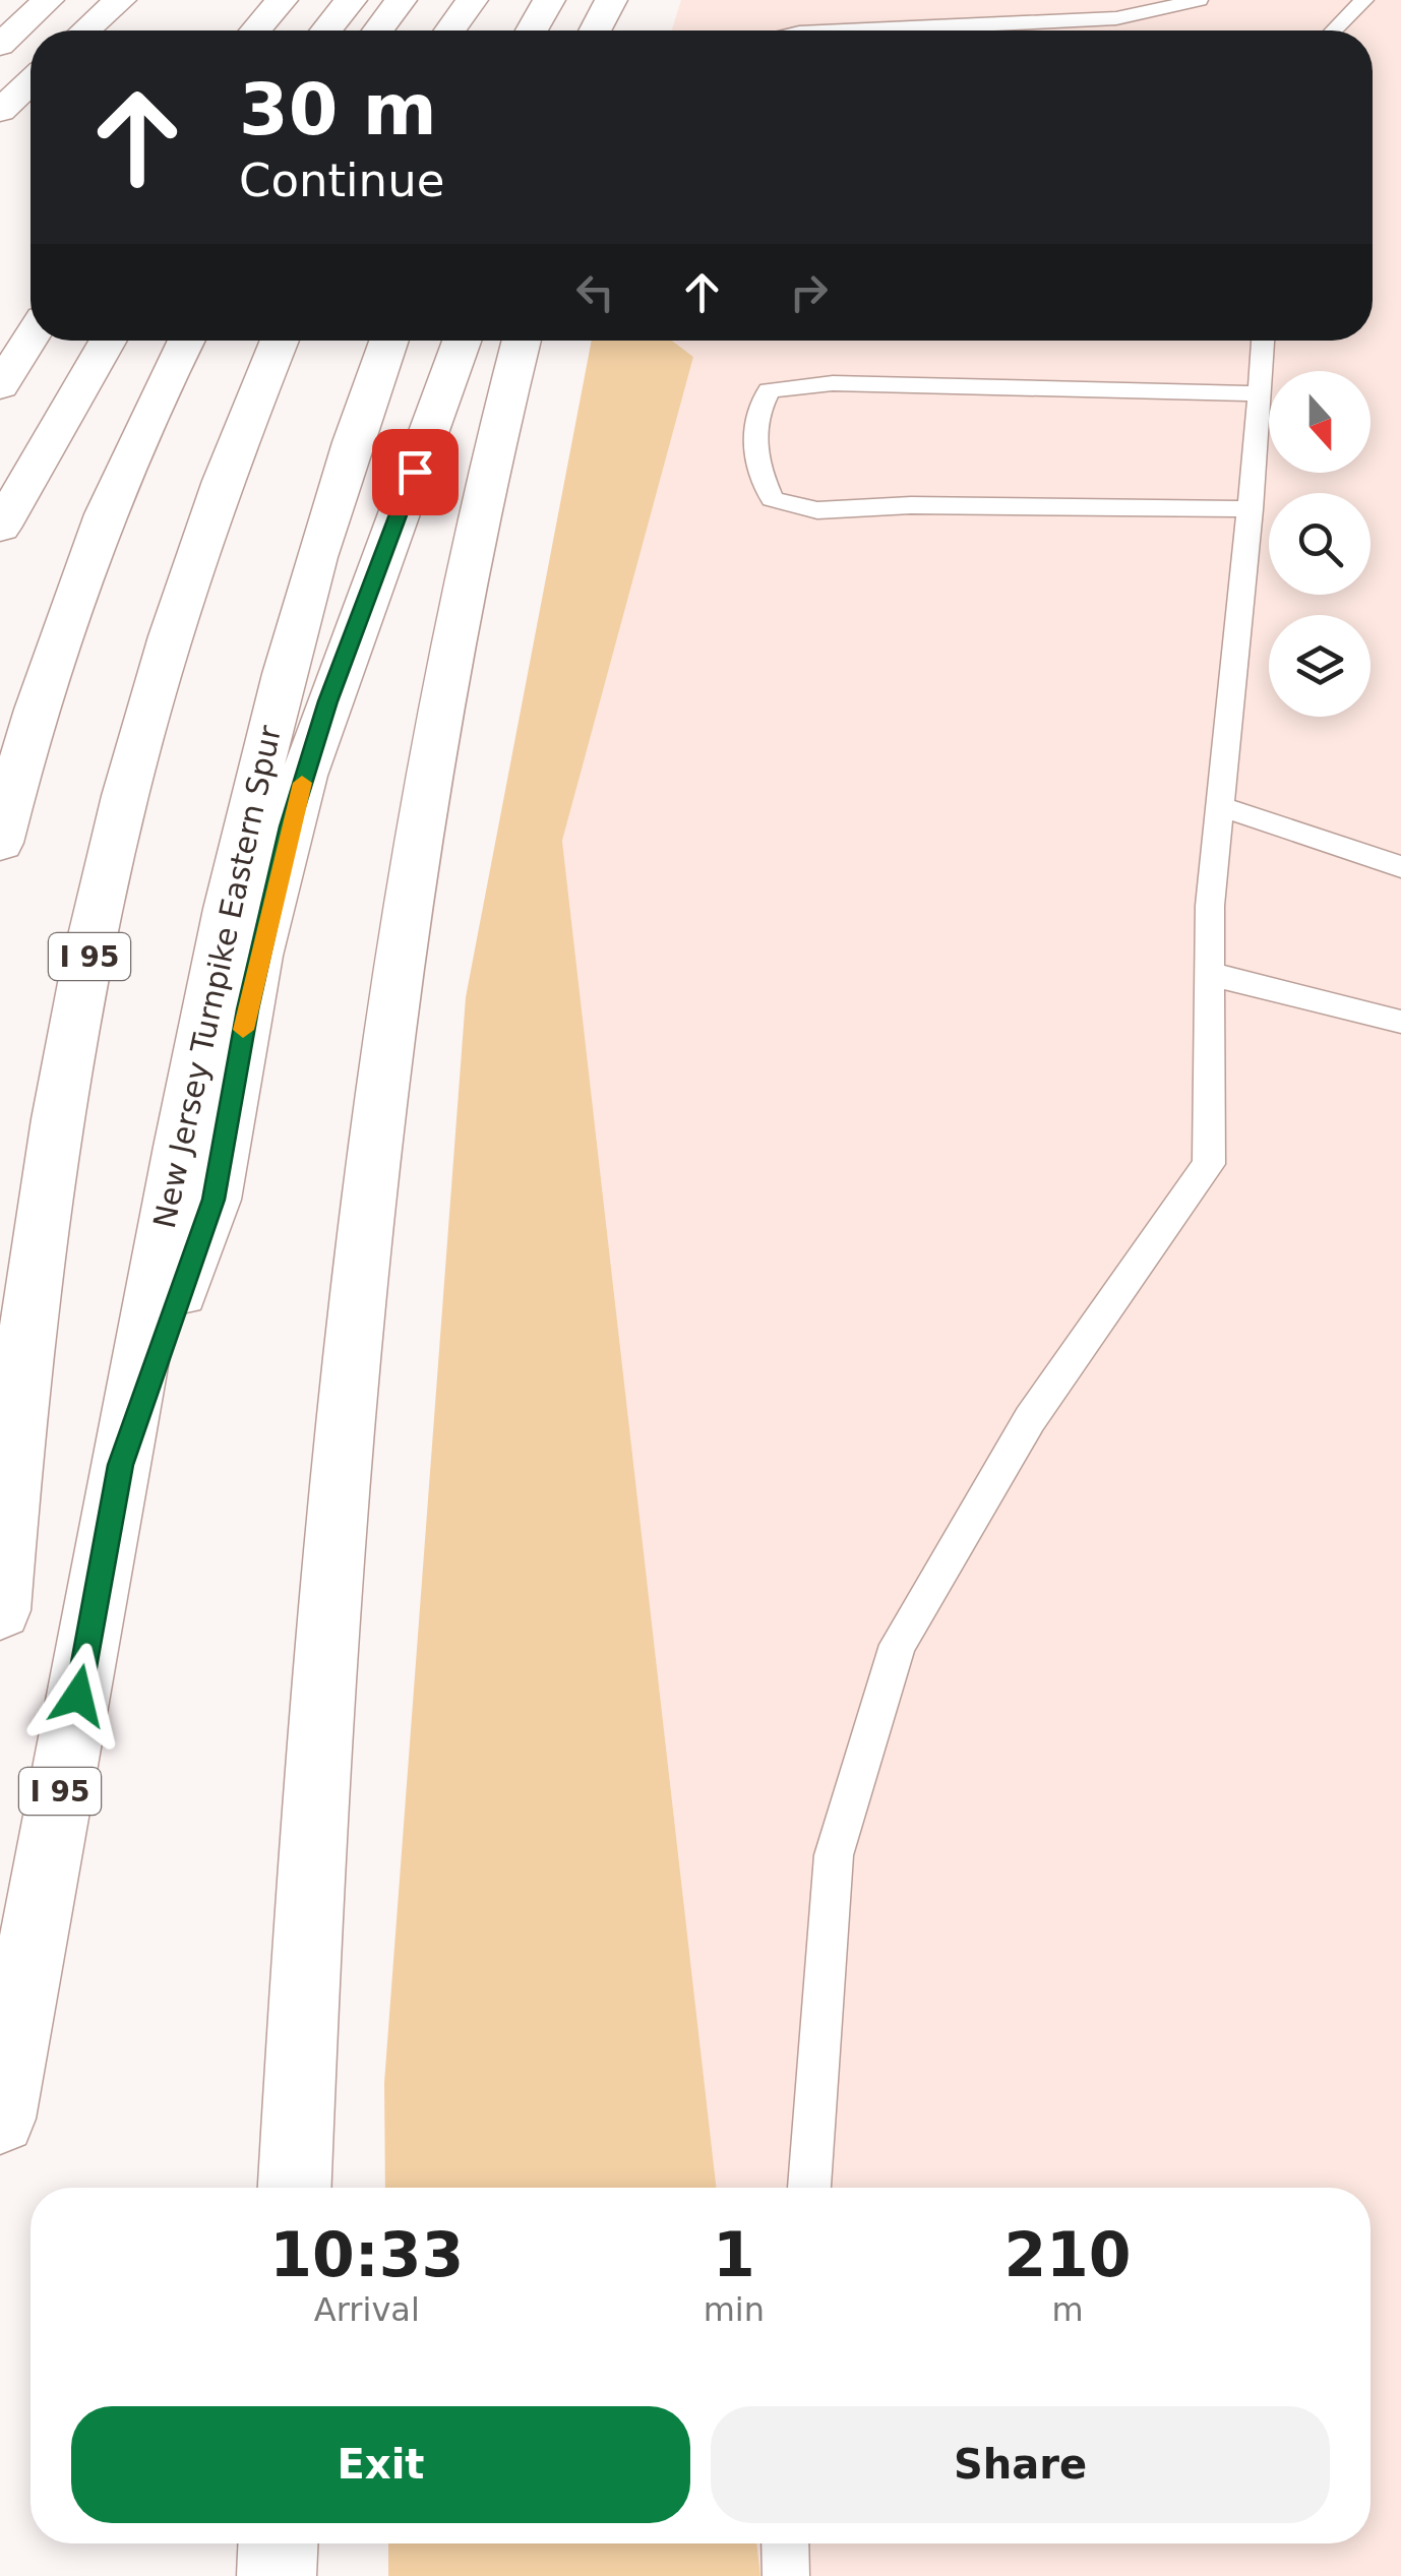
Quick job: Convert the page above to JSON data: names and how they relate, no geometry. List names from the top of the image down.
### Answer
{
  "streets": {
    "highway": ["I 95", "New Jersey Turnpike Eastern Spur"]
  },
  "north": "bottom",
  "page": {
    "turn": ["30 m", "Continue"],
    "eta": [
      "10:33",
      "Arrival",
      "1",
      "min",
      "210",
      "m"
    ],
    "buttons": ["Exit", "Share"]
  }
}
